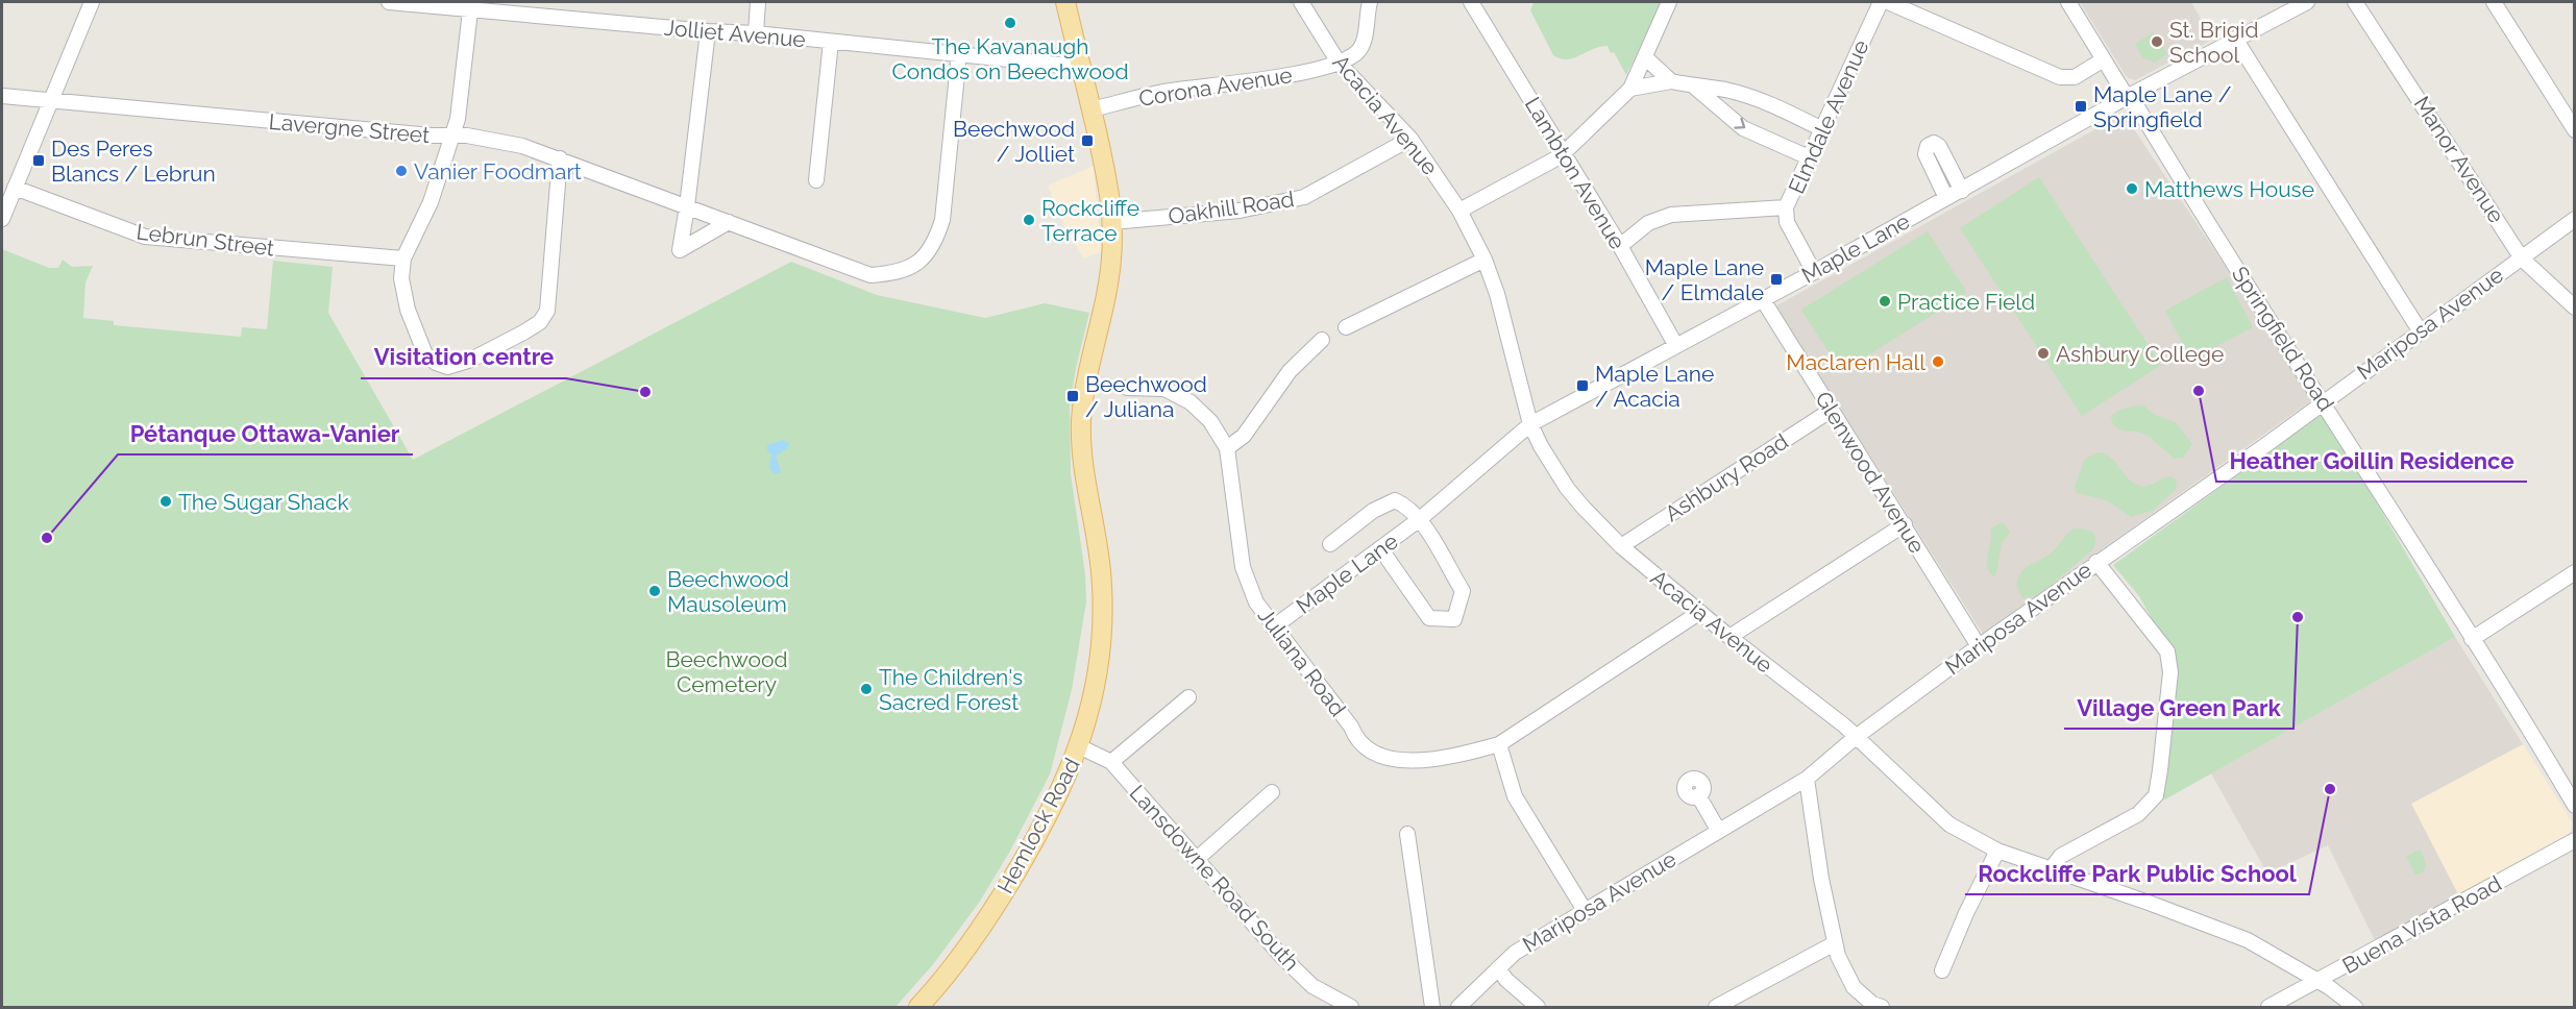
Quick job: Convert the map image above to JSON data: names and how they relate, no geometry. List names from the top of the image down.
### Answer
{
  "streets": {
    "main road": ["Hemlock Road"],
    "street": [
      "Jolliet Avenue",
      "Corona Avenue",
      "Acacia Avenue",
      "Elmdale Avenue",
      "Lavergne Street",
      "Manor Avenue",
      "Lambton Avenue",
      "Oakhill Road",
      "Lebrun Street",
      "Maple Lane",
      "Mariposa Avenue",
      "Springfield Road",
      "Glenwood Avenue",
      "Ashbury Road",
      "Juliana Road",
      "Lansdowne Road South",
      "Buena Vista Road"
    ]
  },
  "crossings": [
    ["Jolliet Avenue", "Lavergne Street"],
    ["Jolliet Avenue", "Hemlock Road"],
    ["Corona Avenue", "Acacia Avenue"],
    ["Corona Avenue", "Hemlock Road"],
    ["Acacia Avenue", "Oakhill Road"],
    ["Acacia Avenue", "Maple Lane"],
    ["Acacia Avenue", "Mariposa Avenue"],
    ["Acacia Avenue", "Ashbury Road"],
    ["Acacia Avenue", "Juliana Road"],
    ["Acacia Avenue", "Buena Vista Road"],
    ["Elmdale Avenue", "Lambton Avenue"],
    ["Manor Avenue", "Mariposa Avenue"],
    ["Lambton Avenue", "Maple Lane"],
    ["Oakhill Road", "Hemlock Road"],
    ["Maple Lane", "Springfield Road"],
    ["Maple Lane", "Glenwood Avenue"],
    ["Maple Lane", "Juliana Road"],
    ["Mariposa Avenue", "Springfield Road"],
    ["Mariposa Avenue", "Glenwood Avenue"],
    ["Glenwood Avenue", "Ashbury Road"],
    ["Hemlock Road", "Lansdowne Road South"]
  ],
  "parks": ["Beechwood Cemetery"],
  "places": {
    "other": [
      "The Kavanaugh Condos on Beechwood",
      "St. Brigid School",
      "Vanier Foodmart",
      "Matthews House",
      "Rockcliffe Terrace",
      "Practice Field",
      "Ashbury College",
      "Maclaren Hall",
      "Heather Goillin Residence",
      "Visitation centre",
      "The Sugar Shack",
      "Pétanque Ottawa-Vanier",
      "Beechwood Mausoleum",
      "Village Green Park",
      "The Children's Sacred Forest",
      "Rockcliffe Park Public School"
    ],
    "transit": [
      "Maple Lane / Springfield",
      "Beechwood / Jolliet",
      "Des Peres Blancs / Lebrun",
      "Maple Lane / Elmdale",
      "Maple Lane / Acacia",
      "Beechwood / Juliana"
    ]
  }
}
